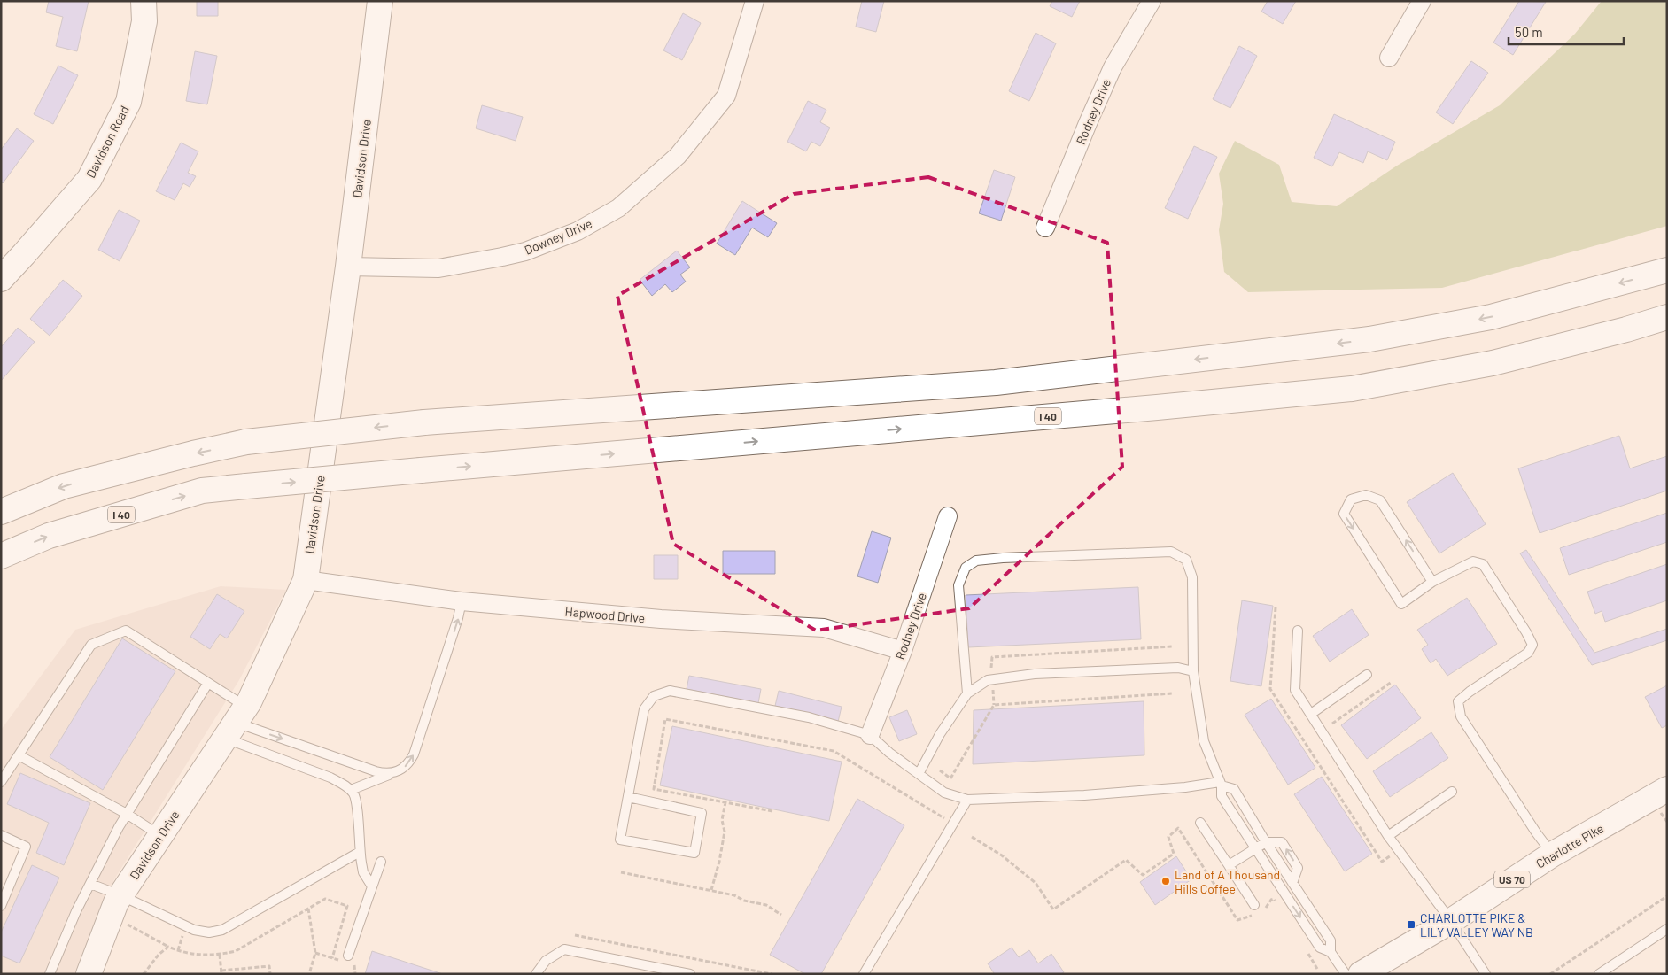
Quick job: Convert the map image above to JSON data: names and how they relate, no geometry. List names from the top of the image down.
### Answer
{
  "streets": {
    "main road": [
      "Davidson Road",
      "Davidson Drive",
      "I 40",
      "Charlotte Pike",
      "US 70"
    ],
    "street": ["Rodney Drive", "Downey Drive", "Hapwood Drive"]
  },
  "crossings": [
    ["Rodney Drive", "Hapwood Drive"],
    ["Davidson Drive", "Downey Drive"],
    ["Davidson Drive", "Hapwood Drive"]
  ],
  "places": {
    "other": ["Land of A Thousand Hills Coffee"],
    "transit": ["CHARLOTTE PIKE & LILY VALLEY WAY NB"]
  },
  "scale_bar": "50 m"
}
